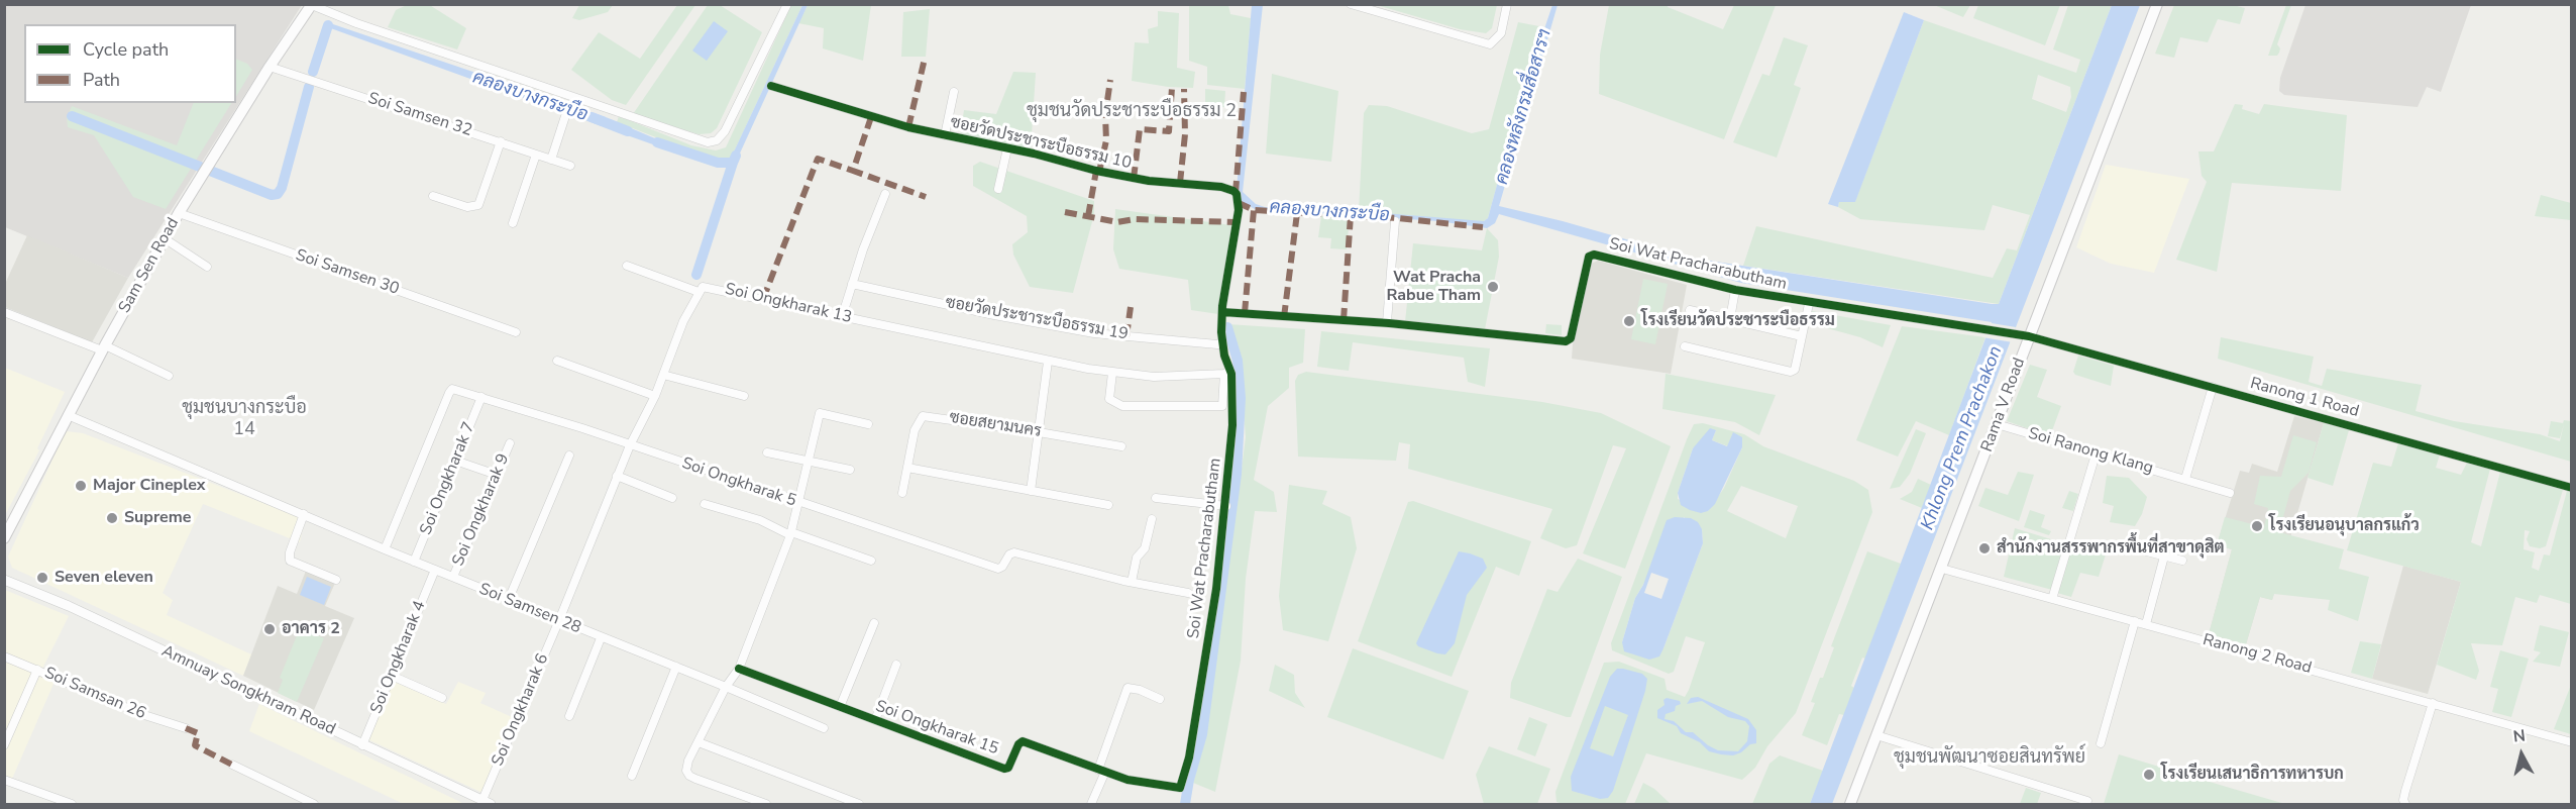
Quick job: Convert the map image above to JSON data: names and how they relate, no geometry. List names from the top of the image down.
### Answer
{
  "streets": {
    "main road": ["Sam Sen Road", "Rama V Road"],
    "street": [
      "Soi Samsen 32",
      "ซอยวัดประชาระบือธรรม 10",
      "Soi Wat Pracharabutham",
      "Soi Samsen 30",
      "Soi Ongkharak 13",
      "ซอยวัดประชาระบือธรรม 19",
      "Ranong 1 Road",
      "ซอยสยามนคร",
      "Soi Ranong Klang",
      "Soi Ongkharak 7",
      "Soi Ongkharak 5",
      "Soi Ongkharak 9",
      "Soi Samsen 28",
      "Ranong 2 Road",
      "Soi Ongkharak 4",
      "Amnuay Songkhram Road",
      "Soi Samsan 26",
      "Soi Ongkharak 6",
      "Soi Ongkharak 15"
    ]
  },
  "crossings": [
    ["Soi Samsen 32", "Sam Sen Road"],
    ["ซอยวัดประชาระบือธรรม 10", "Soi Wat Pracharabutham"],
    ["Soi Wat Pracharabutham", "Soi Ongkharak 13"],
    ["Soi Wat Pracharabutham", "ซอยวัดประชาระบือธรรม 19"],
    ["Soi Wat Pracharabutham", "Ranong 1 Road"],
    ["Soi Wat Pracharabutham", "Soi Ongkharak 15"],
    ["Sam Sen Road", "Soi Samsen 30"],
    ["Sam Sen Road", "Soi Samsen 28"],
    ["Ranong 1 Road", "Rama V Road"],
    ["Rama V Road", "Soi Ranong Klang"],
    ["Rama V Road", "Ranong 2 Road"],
    ["Soi Ongkharak 7", "Soi Ongkharak 5"],
    ["Soi Ongkharak 7", "Soi Samsen 28"],
    ["Soi Ongkharak 5", "Soi Samsen 28"],
    ["Soi Ongkharak 9", "Soi Samsen 28"],
    ["Soi Samsen 28", "Soi Ongkharak 4"],
    ["Soi Samsen 28", "Soi Ongkharak 6"],
    ["Soi Ongkharak 4", "Amnuay Songkhram Road"],
    ["Amnuay Songkhram Road", "Soi Ongkharak 6"]
  ],
  "districts": ["ชุมชนวัดประชาระบือธรรม 2", "ชุมชนบางกระบือ 14", "ชุมชนพัฒนาซอยสินทรัพย์"],
  "water": ["คลองบางกระบือ", "คลองหลังกรมสื่อสารฯ", "Khlong Prem Prachakon"],
  "places": [
    "Wat Pracha Rabue Tham",
    "โรงเรียนวัดประชาระบือธรรม",
    "Major Cineplex",
    "Supreme",
    "โรงเรียนอนุบาลกรแก้ว",
    "สำนักงานสรรพากรพื้นที่สาขาดุสิต",
    "Seven eleven",
    "อาคาร 2",
    "โรงเรียนเสนาธิการทหารบก"
  ],
  "legend": ["Cycle path", "Path"],
  "north": "top"
}
